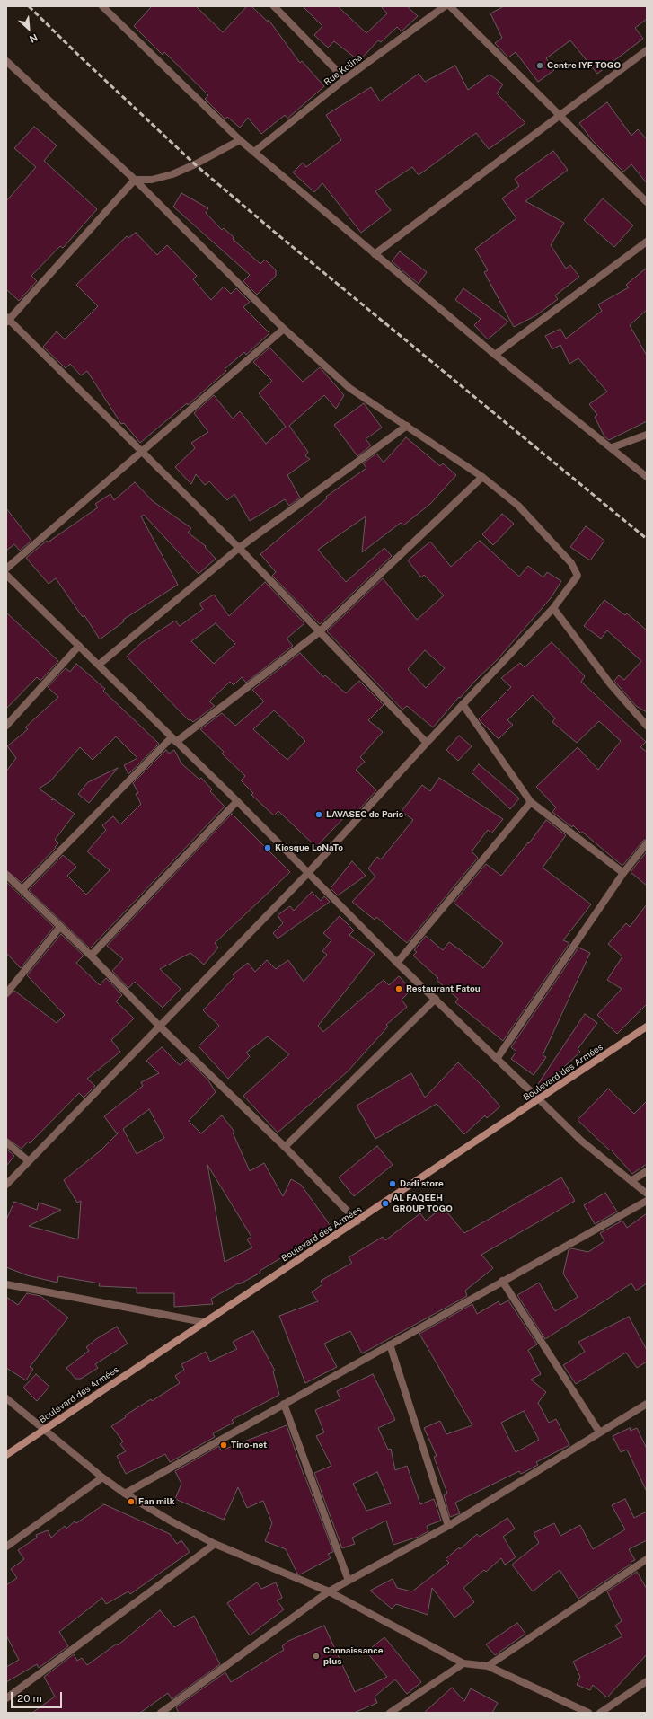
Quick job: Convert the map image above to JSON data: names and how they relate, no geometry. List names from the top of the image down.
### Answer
{
  "streets": {
    "main road": ["Boulevard des Armées"],
    "street": ["Rue Kolina"]
  },
  "places": [
    "Centre IYF TOGO",
    "LAVASEC de Paris",
    "Kiosque LoNaTo",
    "Restaurant Fatou",
    "Dadi store",
    "AL FAQEEH GROUP TOGO",
    "Tino-net",
    "Fan milk",
    "Connaissance plus"
  ],
  "scale_bar": "20 m",
  "north": "bottom right"
}
